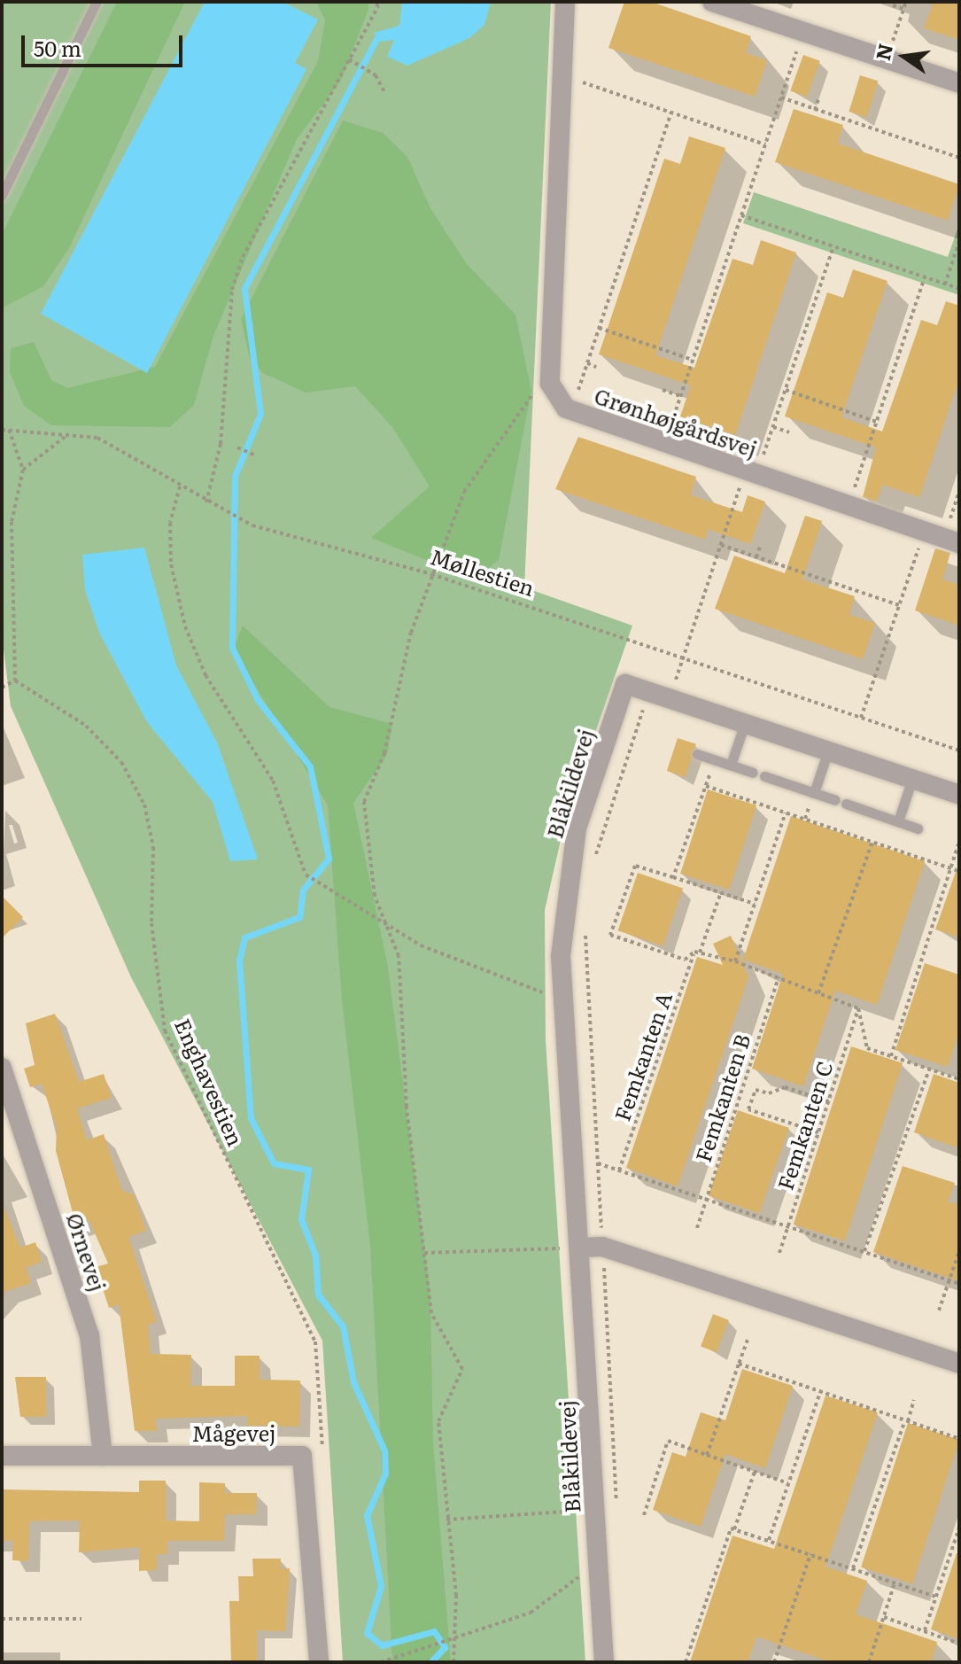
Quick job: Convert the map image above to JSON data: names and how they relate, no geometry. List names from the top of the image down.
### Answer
{
  "streets": {
    "street": [
      "Grønhøjgårdsvej",
      "Blåkildevej",
      "Ørnevej",
      "Mågevej"
    ],
    "path": [
      "Møllestien",
      "Femkanten A",
      "Enghavestien",
      "Femkanten B",
      "Femkanten C"
    ]
  },
  "crossings": [
    ["Ørnevej", "Mågevej"]
  ],
  "scale_bar": "50 m",
  "north": "left"
}
